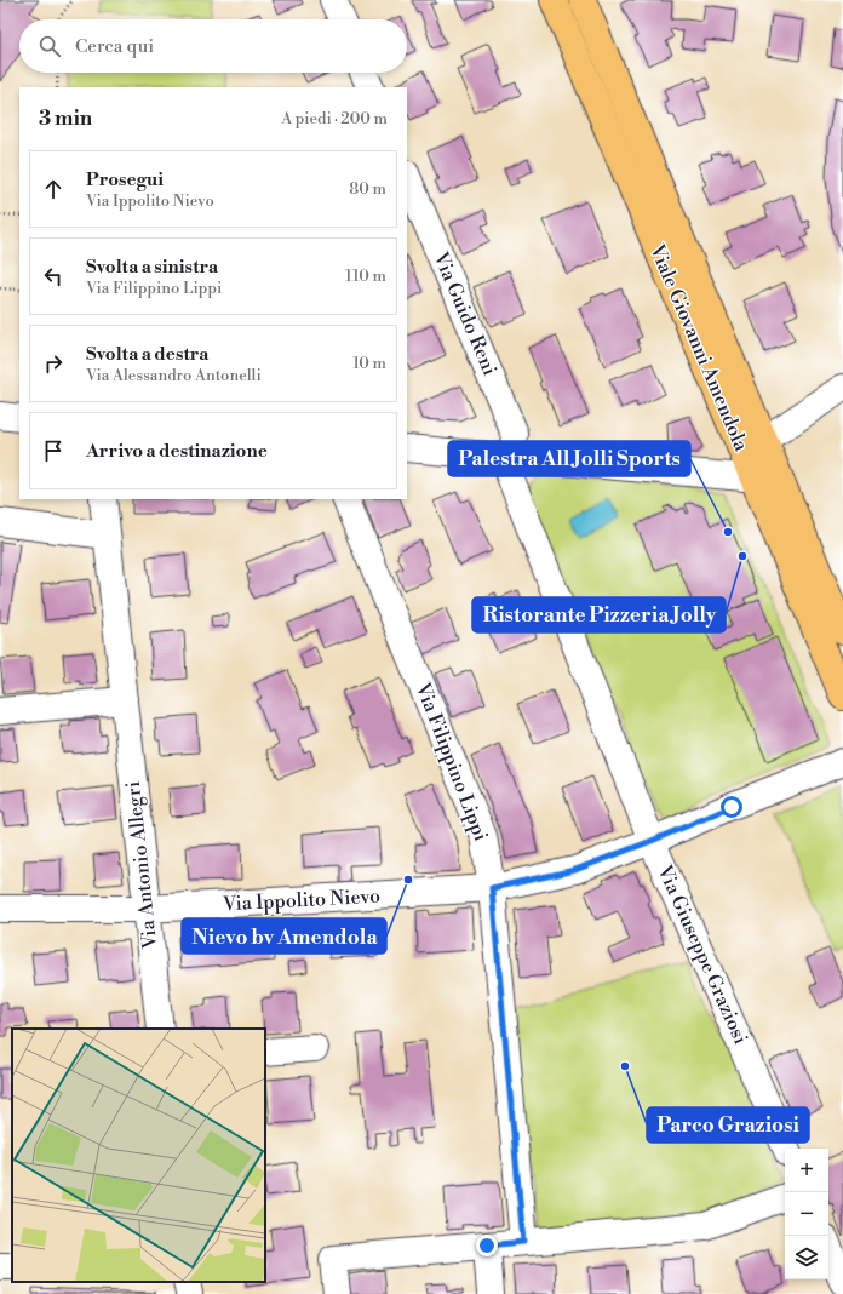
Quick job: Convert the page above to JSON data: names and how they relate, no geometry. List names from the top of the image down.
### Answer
{
  "streets": {
    "main road": ["Viale Giovanni Amendola"],
    "street": [
      "Via Guido Reni",
      "Via Filippino Lippi",
      "Via Antonio Allegri",
      "Via Ippolito Nievo",
      "Via Giuseppe Graziosi"
    ]
  },
  "crossings": [
    ["Via Guido Reni", "Via Giuseppe Graziosi"],
    ["Via Filippino Lippi", "Via Ippolito Nievo"],
    ["Via Antonio Allegri", "Via Ippolito Nievo"],
    ["Via Ippolito Nievo", "Via Giuseppe Graziosi"]
  ],
  "places": [
    "Palestra All Jolli Sports",
    "Ristorante Pizzeria Jolly",
    "Nievo bv Amendola",
    "Parco Graziosi"
  ],
  "page": {
    "search": "Cerca qui",
    "heading": ["3 min", "A piedi · 200 m"],
    "list": [
      ["Prosegui", "Via Ippolito Nievo", "80 m"],
      ["Svolta a sinistra", "Via Filippino Lippi", "110 m"],
      ["Svolta a destra", "Via Alessandro Antonelli", "10 m"],
      "Arrivo a destinazione"
    ],
    "map_buttons": ["+", "−"]
  }
}
